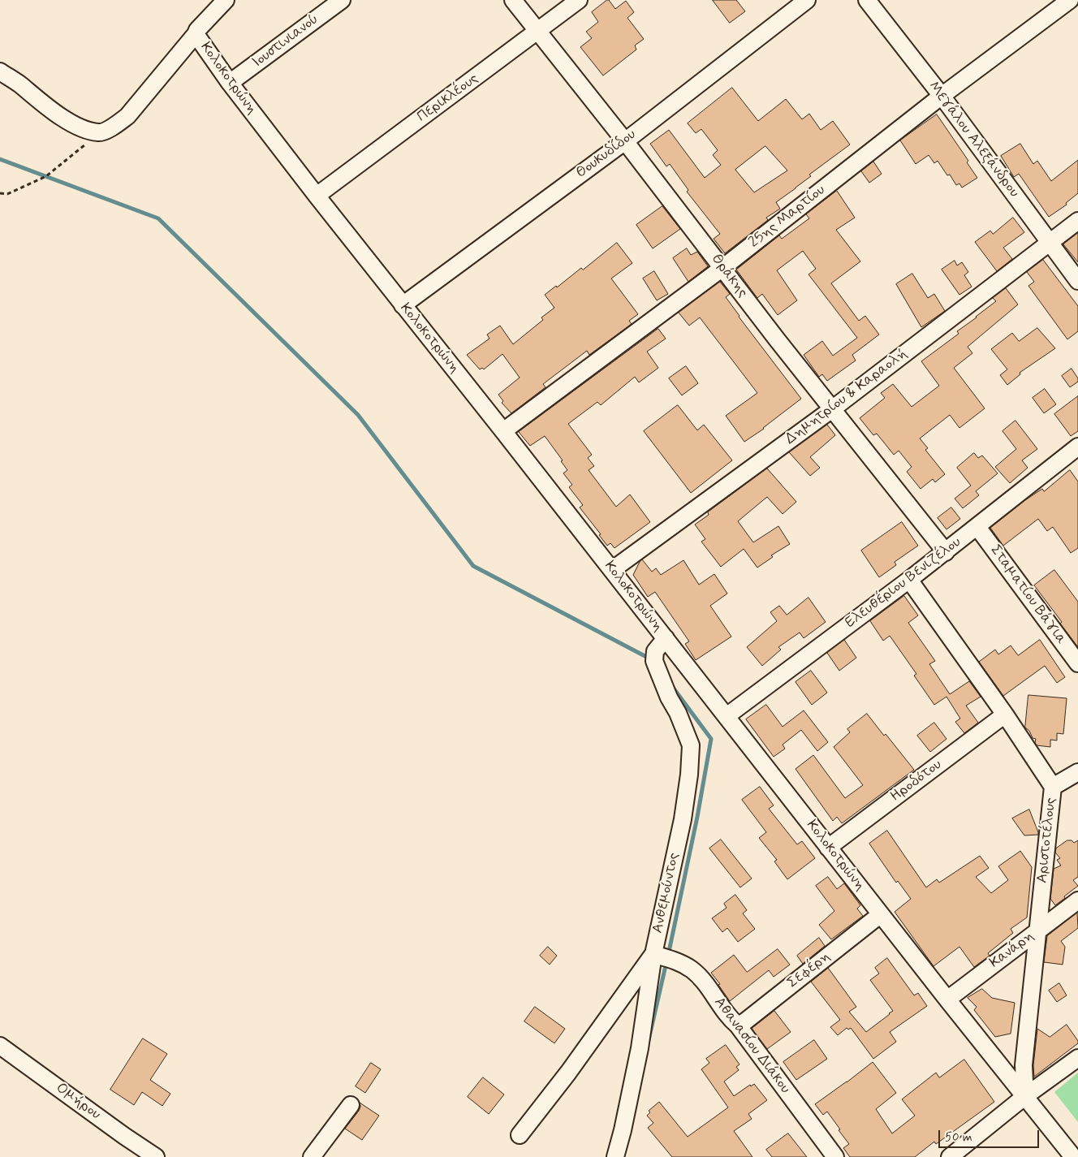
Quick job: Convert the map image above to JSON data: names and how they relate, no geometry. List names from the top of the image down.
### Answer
{
  "streets": {
    "street": [
      "Ιουστινιανού",
      "Κολοκοτρώνη",
      "Περικλέους",
      "Μεγάλου Αλεξάνδρου",
      "Θουκυδίδου",
      "25ης Μαρτίου",
      "Θράκης",
      "Δημητρίου & Καραολή",
      "Ελευθέριου Βενιζέλου",
      "Σταματίου Βάγια",
      "Ηροδότου",
      "Αριστοτέλους",
      "Ανθεμούντος",
      "Κανάρη",
      "Σεφέρη",
      "Αθανασίου Διάκου",
      "Ομήρου"
    ]
  },
  "crossings": [
    ["Ιουστινιανού", "Κολοκοτρώνη"],
    ["Κολοκοτρώνη", "Περικλέους"],
    ["Κολοκοτρώνη", "Θουκυδίδου"],
    ["Κολοκοτρώνη", "25ης Μαρτίου"],
    ["Κολοκοτρώνη", "Δημητρίου & Καραολή"],
    ["Κολοκοτρώνη", "Ελευθέριου Βενιζέλου"],
    ["Κολοκοτρώνη", "Ηροδότου"],
    ["Κολοκοτρώνη", "Αριστοτέλους"],
    ["Κολοκοτρώνη", "Ανθεμούντος"],
    ["Κολοκοτρώνη", "Κανάρη"],
    ["Κολοκοτρώνη", "Σεφέρη"],
    ["Περικλέους", "Θράκης"],
    ["Μεγάλου Αλεξάνδρου", "25ης Μαρτίου"],
    ["Μεγάλου Αλεξάνδρου", "Δημητρίου & Καραολή"],
    ["Θουκυδίδου", "Θράκης"],
    ["25ης Μαρτίου", "Θράκης"],
    ["Θράκης", "Δημητρίου & Καραολή"],
    ["Θράκης", "Ελευθέριου Βενιζέλου"],
    ["Ελευθέριου Βενιζέλου", "Σταματίου Βάγια"],
    ["Ελευθέριου Βενιζέλου", "Αριστοτέλους"],
    ["Ηροδότου", "Αριστοτέλους"],
    ["Αριστοτέλους", "Κανάρη"],
    ["Ανθεμούντος", "Αθανασίου Διάκου"],
    ["Σεφέρη", "Αθανασίου Διάκου"]
  ],
  "scale_bar": "50 m"
}
